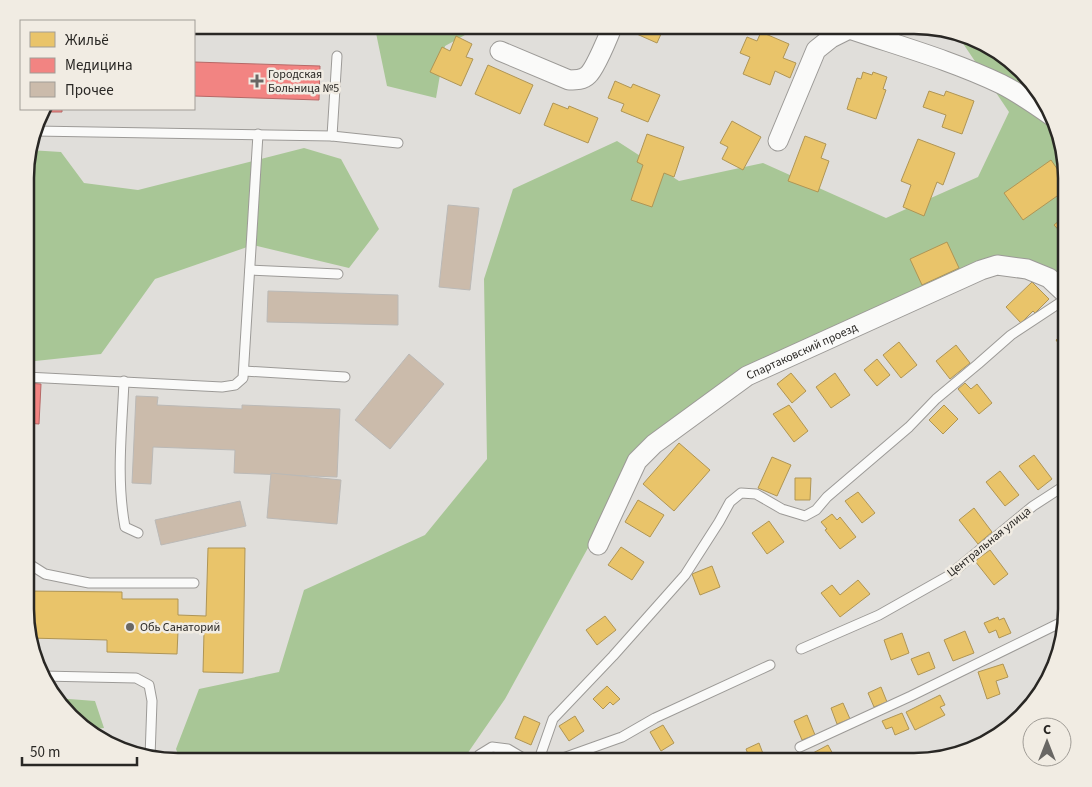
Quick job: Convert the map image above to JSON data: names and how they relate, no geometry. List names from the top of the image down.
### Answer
{
  "streets": {
    "street": ["Спартаковский проезд"],
    "lane": ["Центральная улица"]
  },
  "places": {
    "health": ["Городская Больница №5"],
    "other": ["Обь Санаторий"]
  },
  "legend": ["Жильё", "Медицина", "Прочее"],
  "scale_bar": "50 m",
  "north": "top"
}
